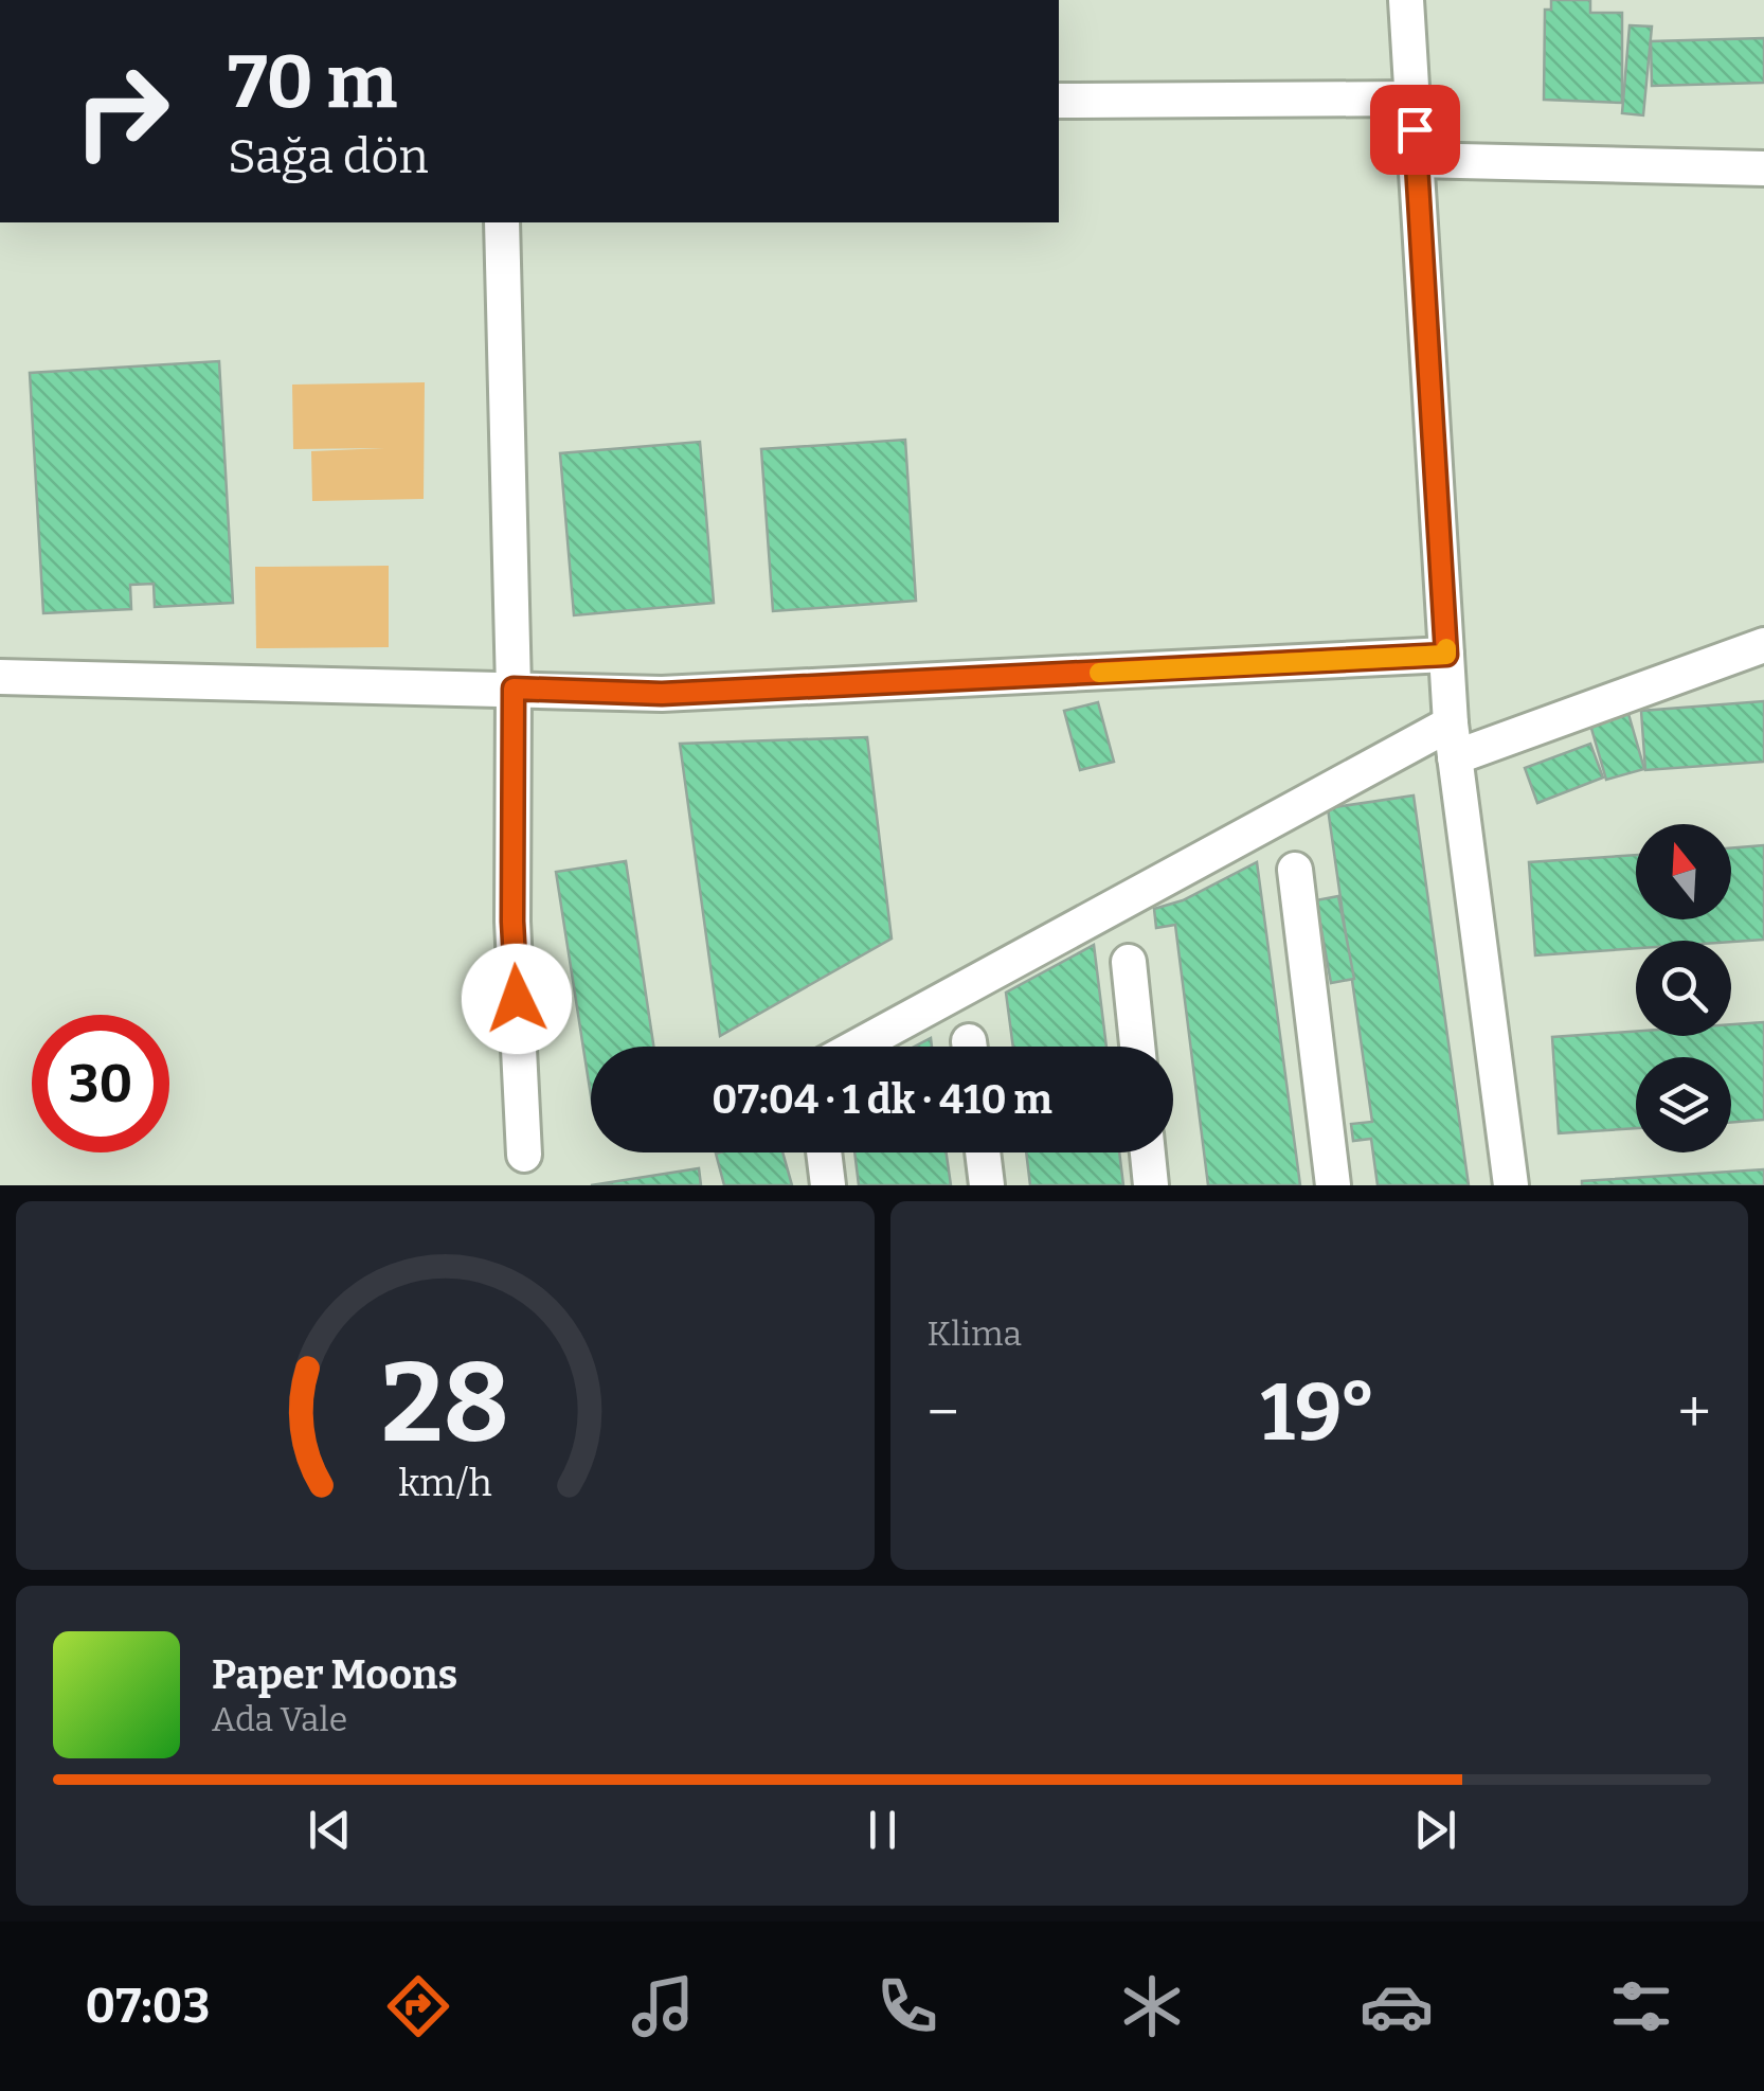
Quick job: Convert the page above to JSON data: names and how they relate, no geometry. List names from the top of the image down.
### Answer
{
  "north": "top",
  "page": {
    "turn": ["70 m", "Sağa dön"],
    "limit": "30",
    "trip": "07:04 · 1 dk · 410 m",
    "tile": "Klima",
    "heat": ["−", "19°", "+"],
    "song": ["Paper Moons", "Ada Vale"],
    "tabs": "07:03",
    "gauge": ["28", "km/h"]
  }
}
